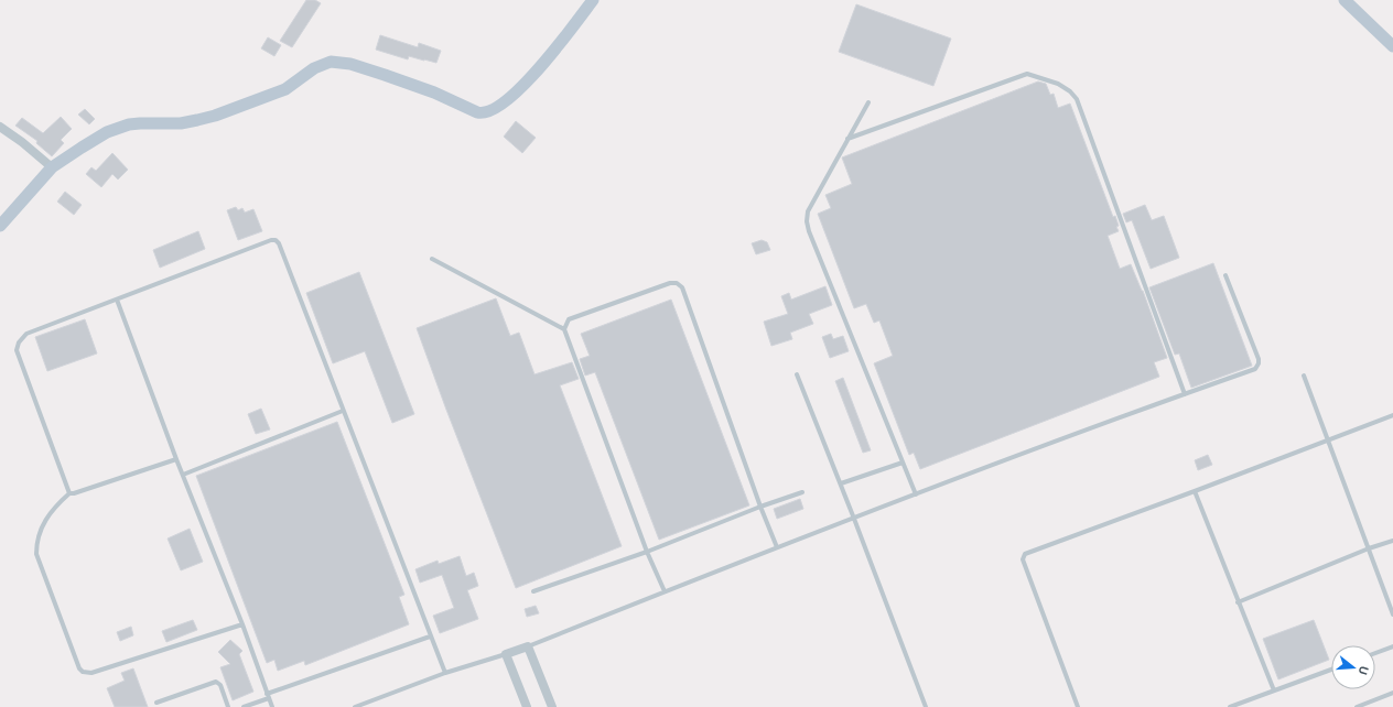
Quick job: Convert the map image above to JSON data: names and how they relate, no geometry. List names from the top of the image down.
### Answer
{
  "north": "right"
}
